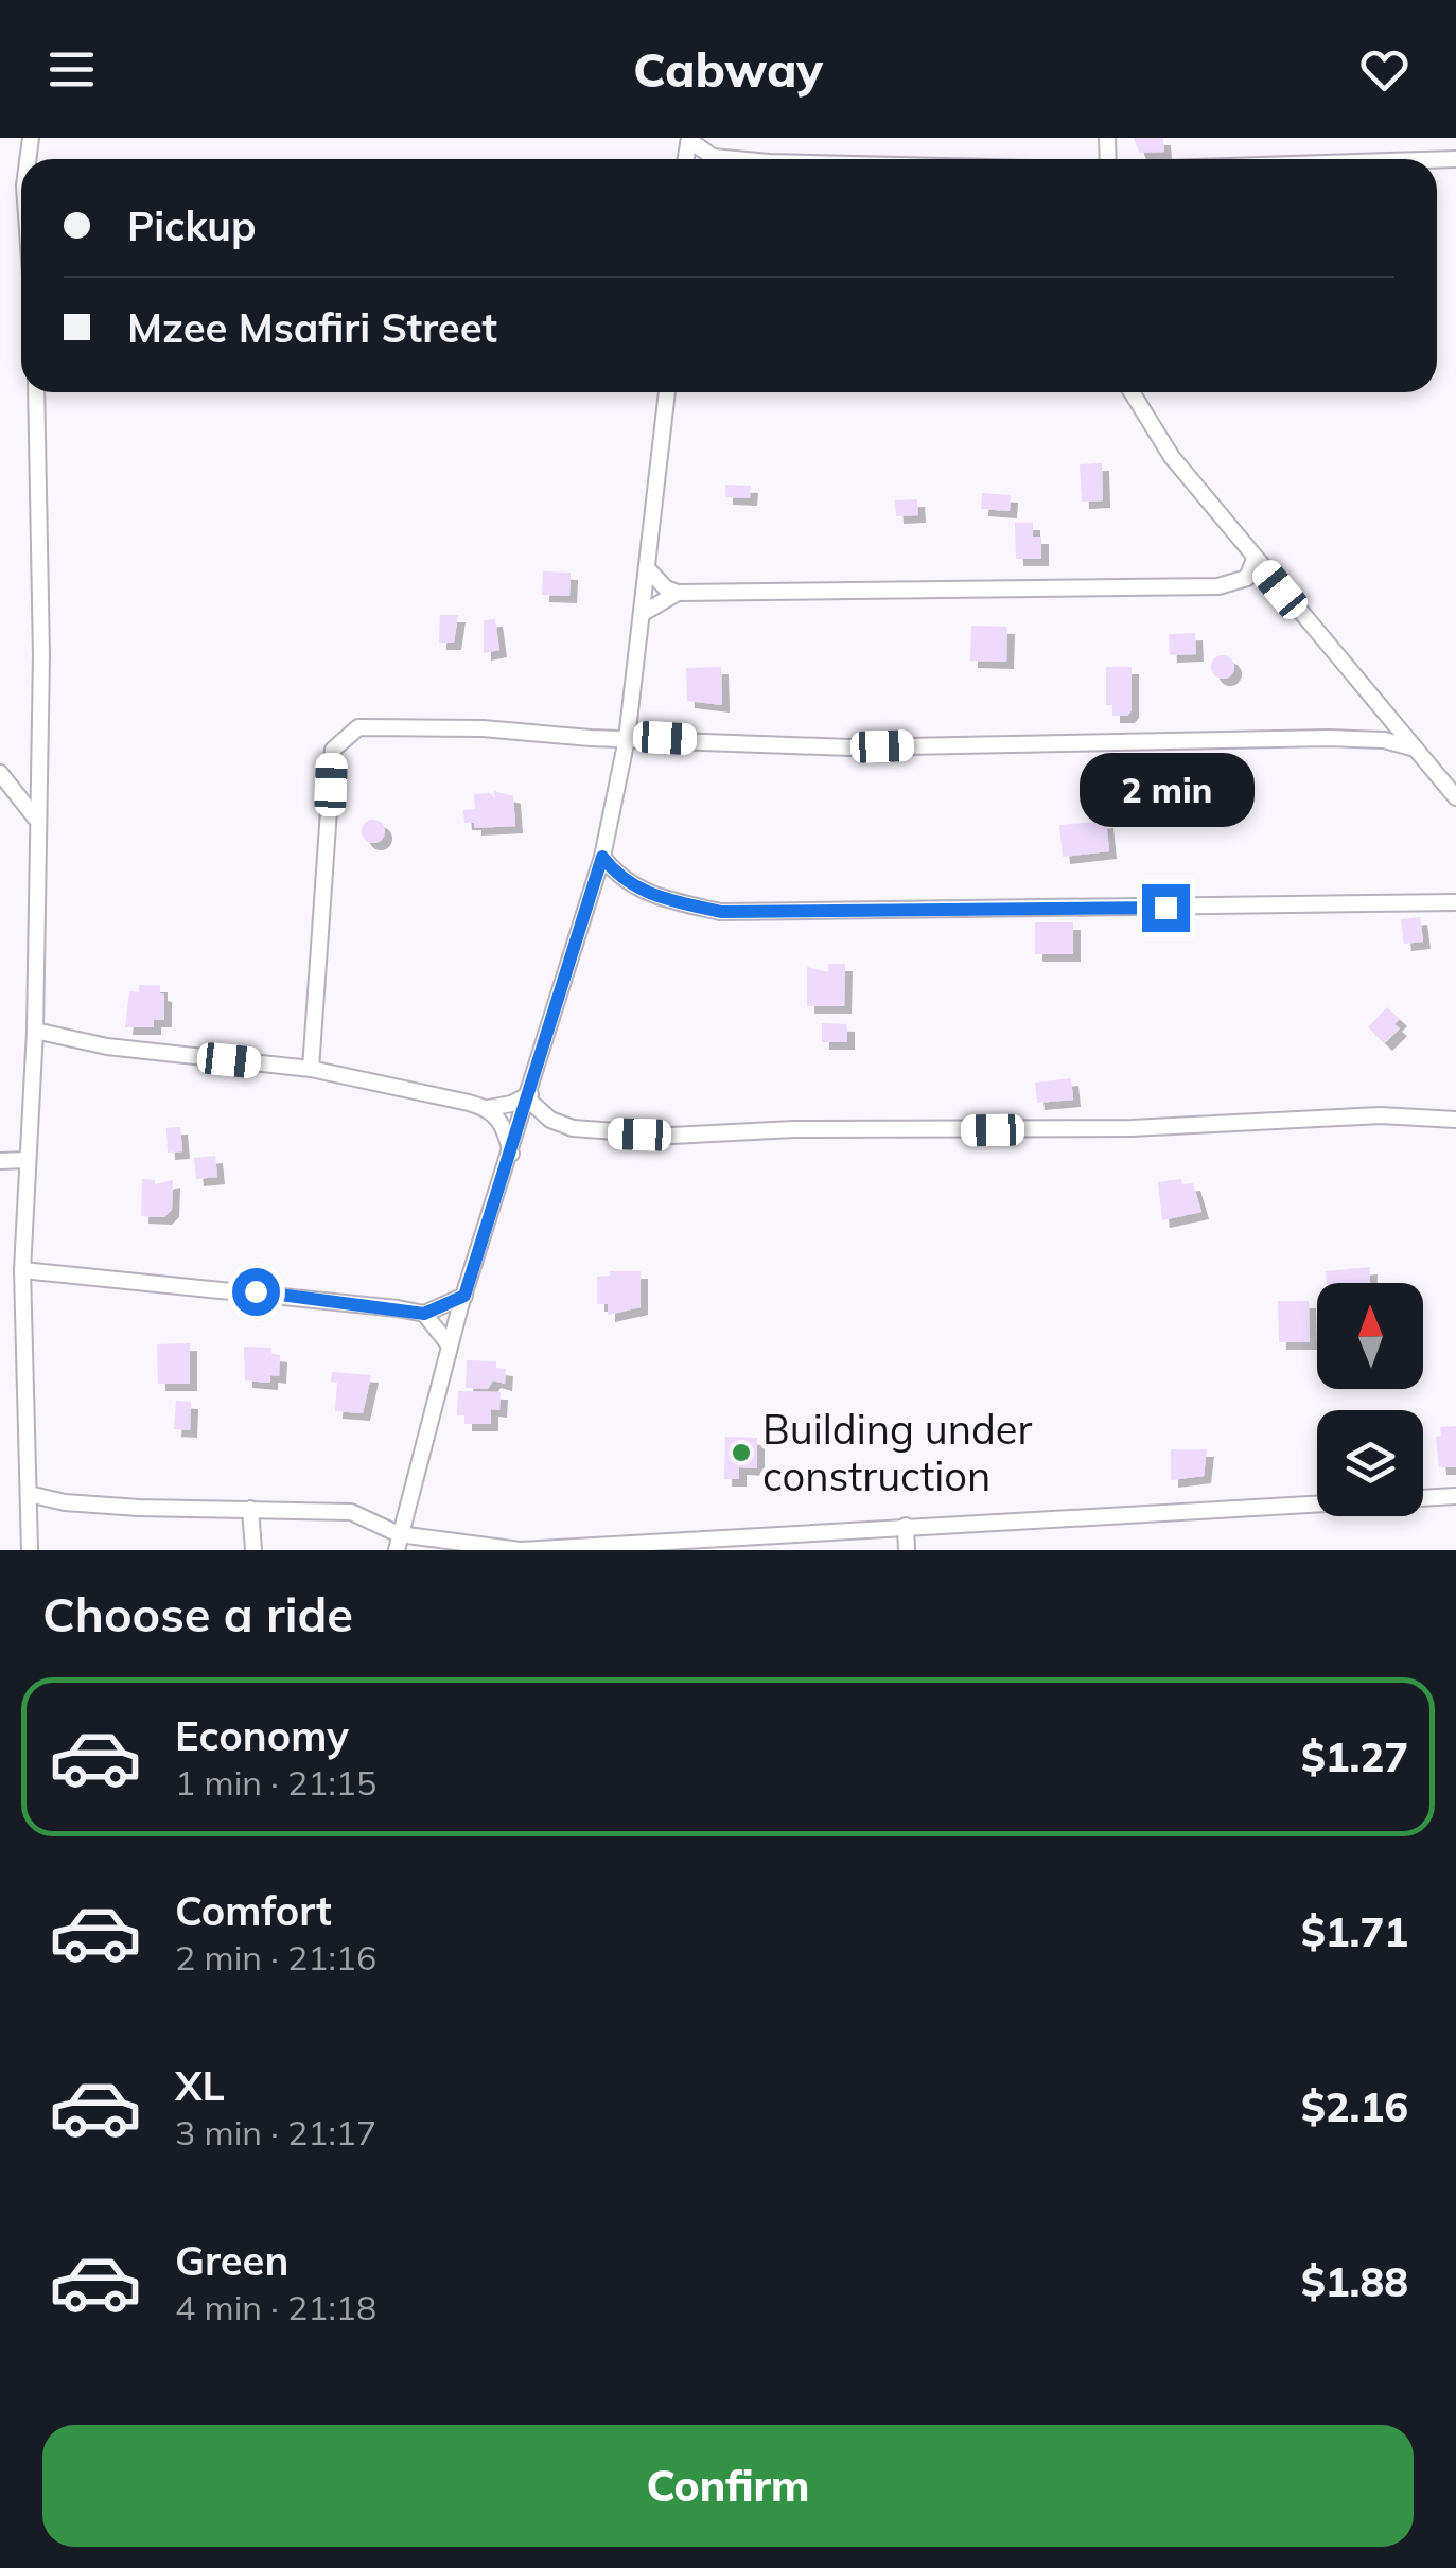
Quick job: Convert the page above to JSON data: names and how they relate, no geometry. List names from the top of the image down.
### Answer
{
  "places": ["Building under construction"],
  "north": "top",
  "page": {
    "header": "Cabway",
    "banner": ["Pickup", "Mzee Msafiri Street"],
    "bubble": "2 min",
    "heading": "Choose a ride",
    "list": [
      {
        "name": "Economy",
        "note": "1 min · 21:15",
        "value": "$1.27"
      },
      {
        "name": "Comfort",
        "note": "2 min · 21:16",
        "value": "$1.71"
      },
      {
        "name": "XL",
        "note": "3 min · 21:17",
        "value": "$2.16"
      },
      {
        "name": "Green",
        "note": "4 min · 21:18",
        "value": "$1.88"
      }
    ],
    "buttons": "Confirm"
  }
}
